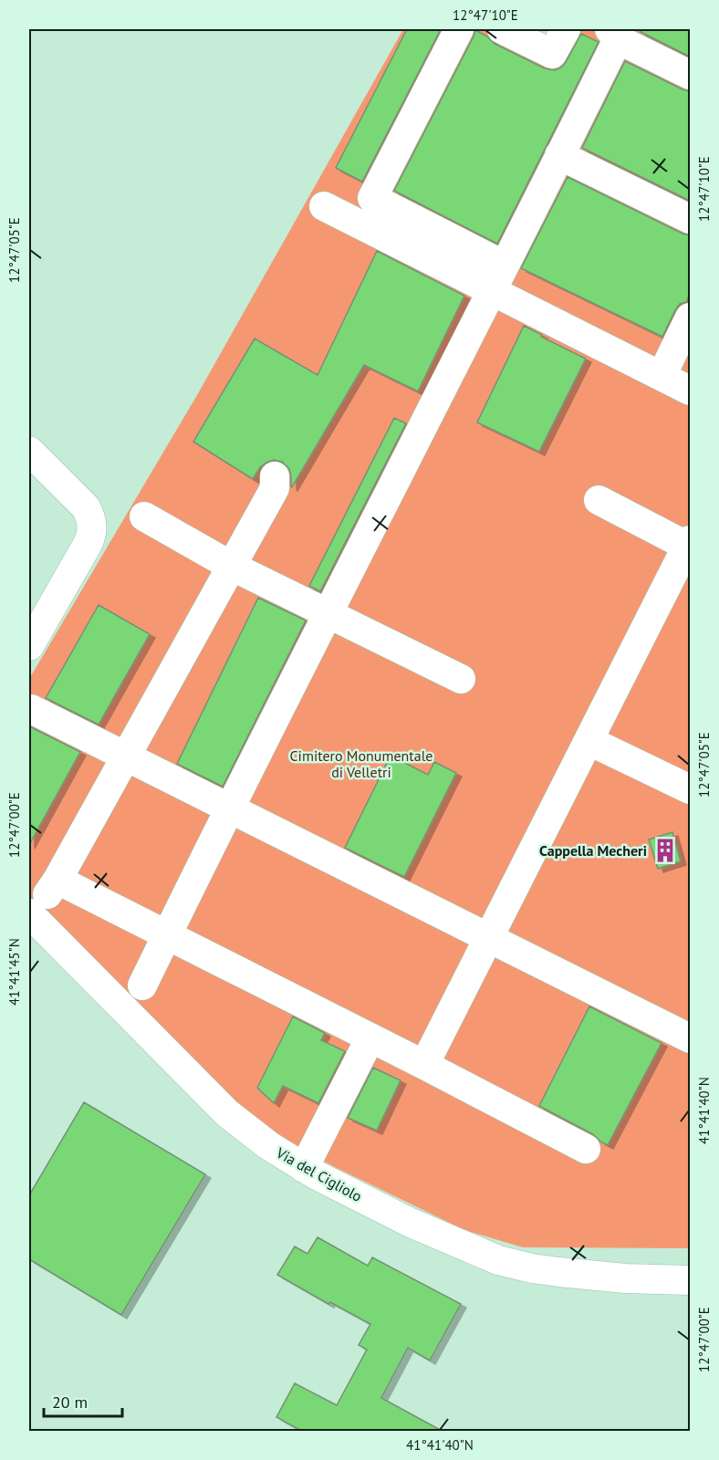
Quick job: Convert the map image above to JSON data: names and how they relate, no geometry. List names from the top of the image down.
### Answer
{
  "streets": {
    "street": ["Via del Cigliolo"]
  },
  "parks": ["Cimitero Monumentale di Velletri"],
  "places": {
    "building": ["Cappella Mecheri"]
  },
  "scale_bar": "20 m",
  "coordinates": [
    "12°47'10\"E",
    "12°47'05\"E",
    "12°47'00\"E",
    "41°41'45\"N",
    "41°41'40\"N"
  ]
}
